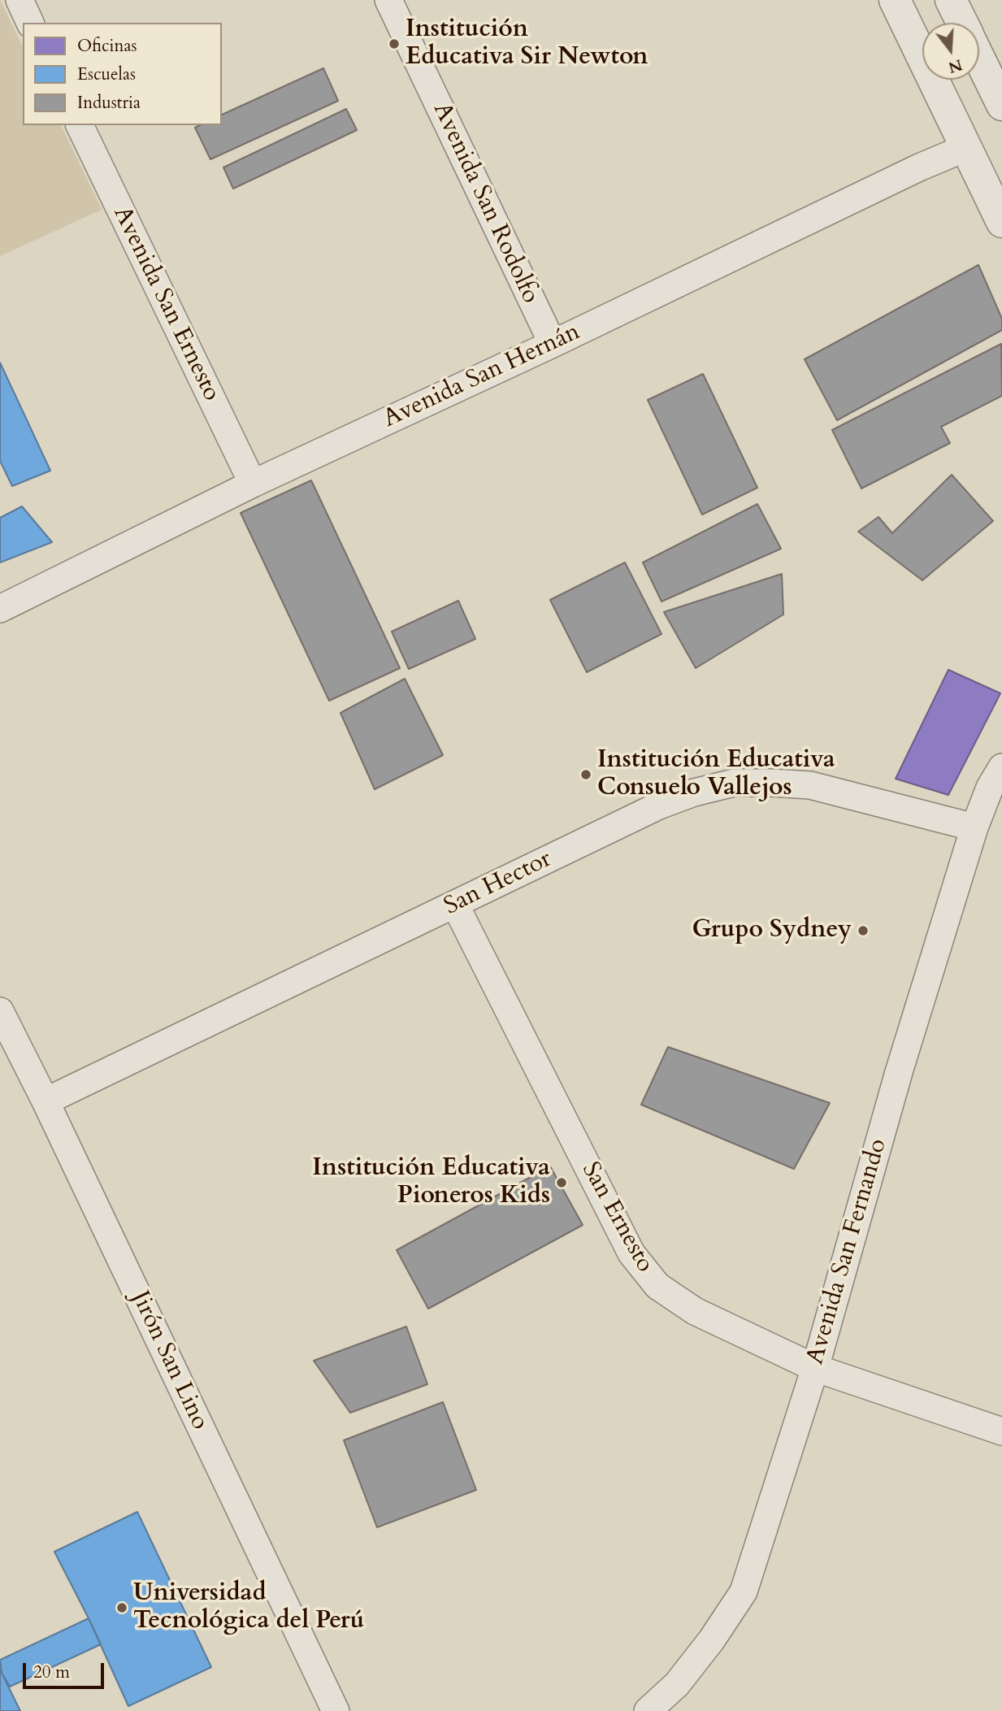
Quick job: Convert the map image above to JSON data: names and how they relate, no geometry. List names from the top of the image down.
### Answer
{
  "streets": {
    "street": [
      "Avenida San Rodolfo",
      "Avenida San Ernesto",
      "Avenida San Hernán",
      "San Hector",
      "San Ernesto",
      "Avenida San Fernando",
      "Jirón San Lino"
    ]
  },
  "crossings": [
    ["Avenida San Rodolfo", "Avenida San Hernán"],
    ["Avenida San Ernesto", "Avenida San Hernán"],
    ["San Hector", "San Ernesto"],
    ["San Hector", "Avenida San Fernando"],
    ["San Hector", "Jirón San Lino"],
    ["San Ernesto", "Avenida San Fernando"]
  ],
  "places": [
    "Institución Educativa Sir Newton",
    "Institución Educativa Consuelo Vallejos",
    "Grupo Sydney",
    "Institución Educativa Pioneros Kids",
    "Universidad Tecnológica del Perú"
  ],
  "legend": ["Oficinas", "Escuelas", "Industria"],
  "scale_bar": "20 m",
  "north": "bottom"
}
